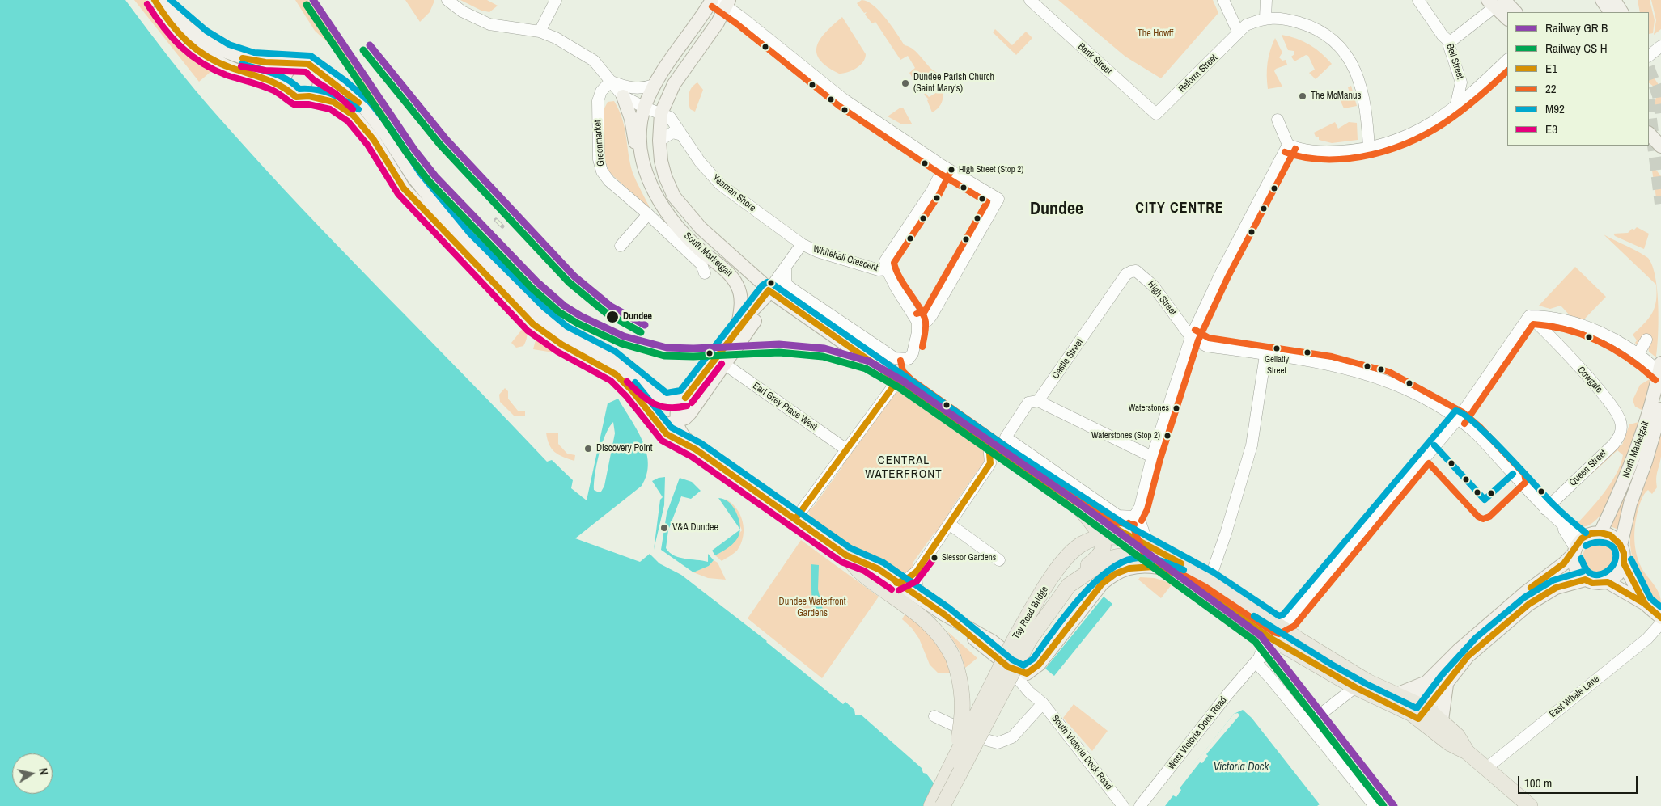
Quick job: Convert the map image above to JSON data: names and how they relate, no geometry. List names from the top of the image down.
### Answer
{
  "streets": {
    "highway": ["Tay Road Bridge"],
    "main road": ["South Marketgait", "North Marketgait"],
    "street": [
      "Bank Street",
      "Bell Street",
      "Reform Street",
      "Greenmarket",
      "Yeaman Shore",
      "Whitehall Crescent",
      "High Street",
      "Castle Street",
      "Cowgate",
      "Earl Grey Place West",
      "Queen Street",
      "East Whale Lane",
      "West Victoria Dock Road",
      "South Victoria Dock Road"
    ]
  },
  "crossings": [
    ["Bank Street", "Reform Street"],
    ["Yeaman Shore", "South Marketgait"],
    ["Yeaman Shore", "Whitehall Crescent"],
    ["South Marketgait", "Tay Road Bridge"],
    ["High Street", "Castle Street"],
    ["Cowgate", "Queen Street"],
    ["Cowgate", "West Victoria Dock Road"],
    ["Tay Road Bridge", "West Victoria Dock Road"]
  ],
  "districts": ["CITY CENTRE", "Dundee", "CENTRAL WATERFRONT"],
  "water": ["Victoria Dock"],
  "parks": ["The Howff", "Dundee Waterfront Gardens"],
  "places": [
    "Dundee Parish Church (Saint Mary's)",
    "The McManus",
    "High Street (Stop 2)",
    "Dundee",
    "Gellatly Street",
    "Waterstones",
    "Waterstones (Stop 2)",
    "Discovery Point",
    "V&A Dundee",
    "Slessor Gardens"
  ],
  "lines": [
    "transit line E1",
    "transit line M92",
    "transit line E3",
    "transit line 22"
  ],
  "legend": [
    "Railway GR B",
    "Railway CS H",
    "E1",
    "22",
    "M92",
    "E3"
  ],
  "scale_bar": "100 m",
  "north": "right"
}
